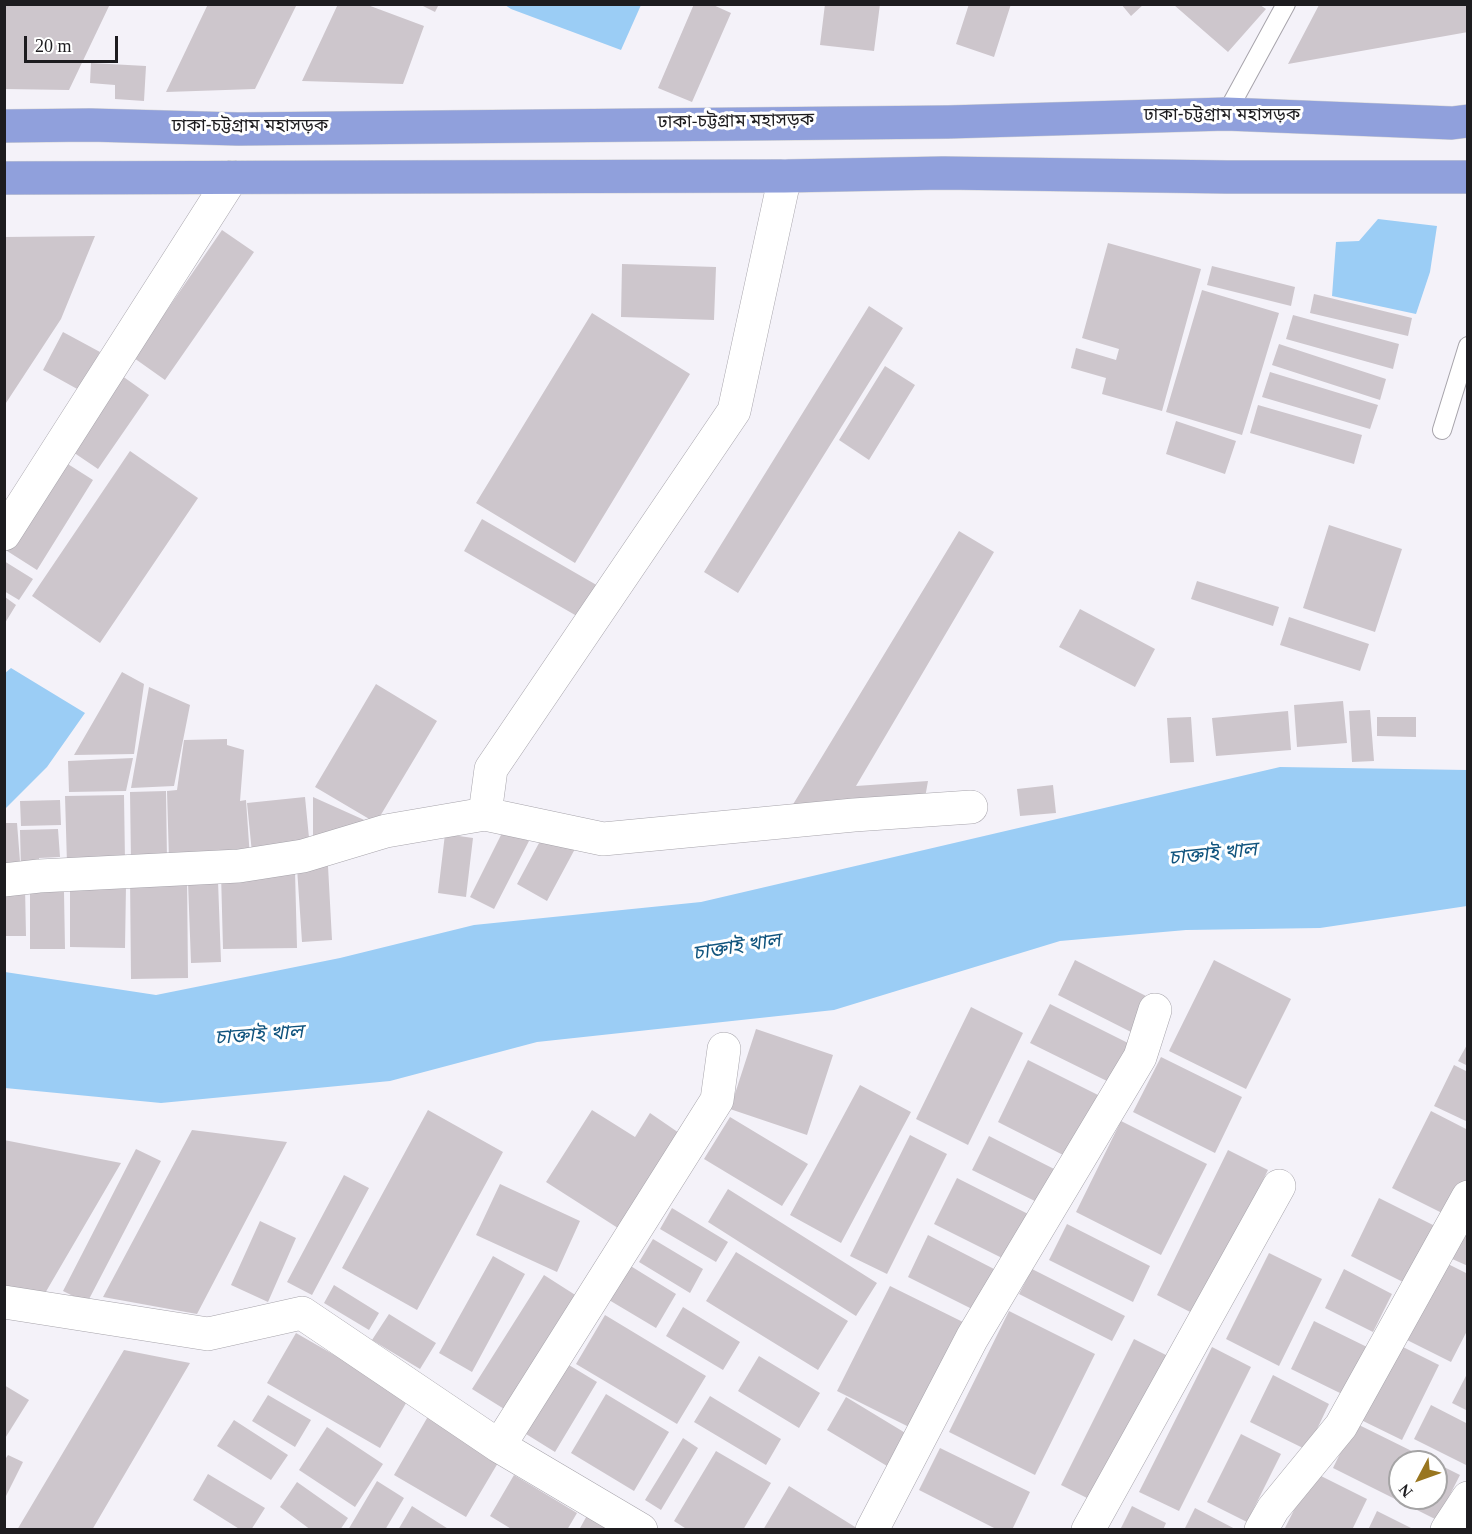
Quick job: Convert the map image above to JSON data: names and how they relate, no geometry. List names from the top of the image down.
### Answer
{
  "streets": {
    "highway": ["ঢাকা-চট্টগ্রাম মহাসড়ক"]
  },
  "water": ["চাক্তাই খাল"],
  "scale_bar": "20 m",
  "north": "bottom left"
}
